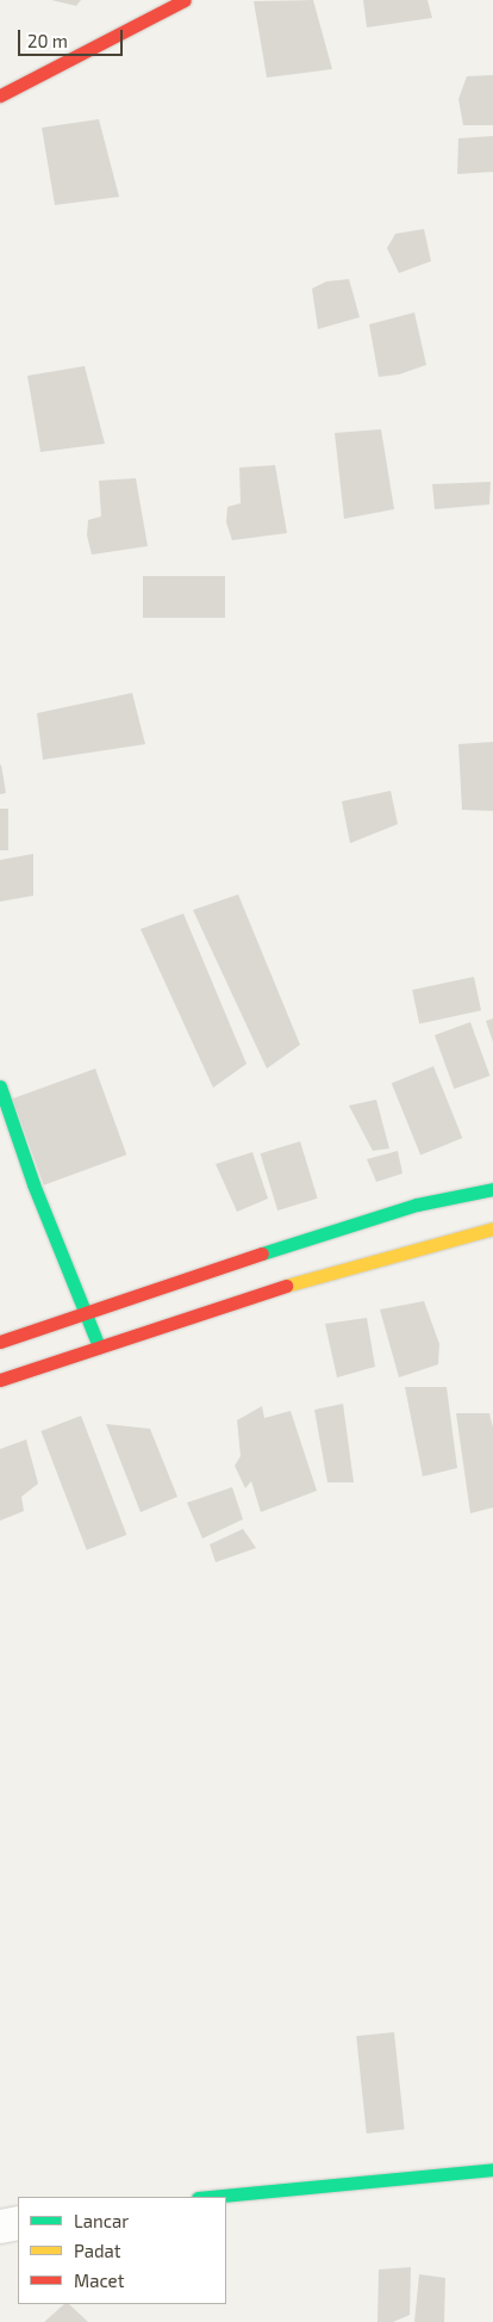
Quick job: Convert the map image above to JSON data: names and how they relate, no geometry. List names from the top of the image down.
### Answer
{
  "legend": ["Lancar", "Padat", "Macet"],
  "scale_bar": "20 m"
}
